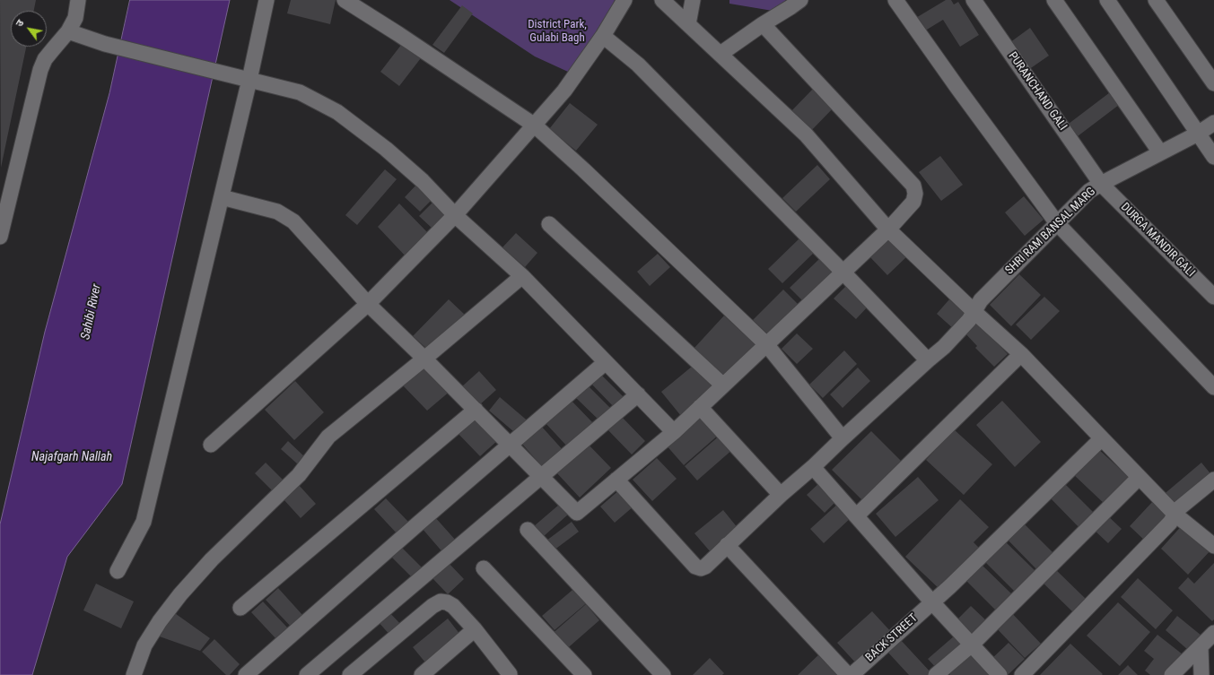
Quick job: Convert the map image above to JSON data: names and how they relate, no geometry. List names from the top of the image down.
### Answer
{
  "streets": {
    "street": [
      "PURANCHAND GALI",
      "SHRI RAM BANSAL MARG",
      "DURGA MANDIR GALI",
      "BACK STREET"
    ]
  },
  "crossings": [
    ["PURANCHAND GALI", "SHRI RAM BANSAL MARG"],
    ["PURANCHAND GALI", "DURGA MANDIR GALI"],
    ["SHRI RAM BANSAL MARG", "DURGA MANDIR GALI"]
  ],
  "water": ["Sahibi River", "Najafgarh Nallah"],
  "parks": ["District Park, Gulabi Bagh"],
  "north": "top left"
}
